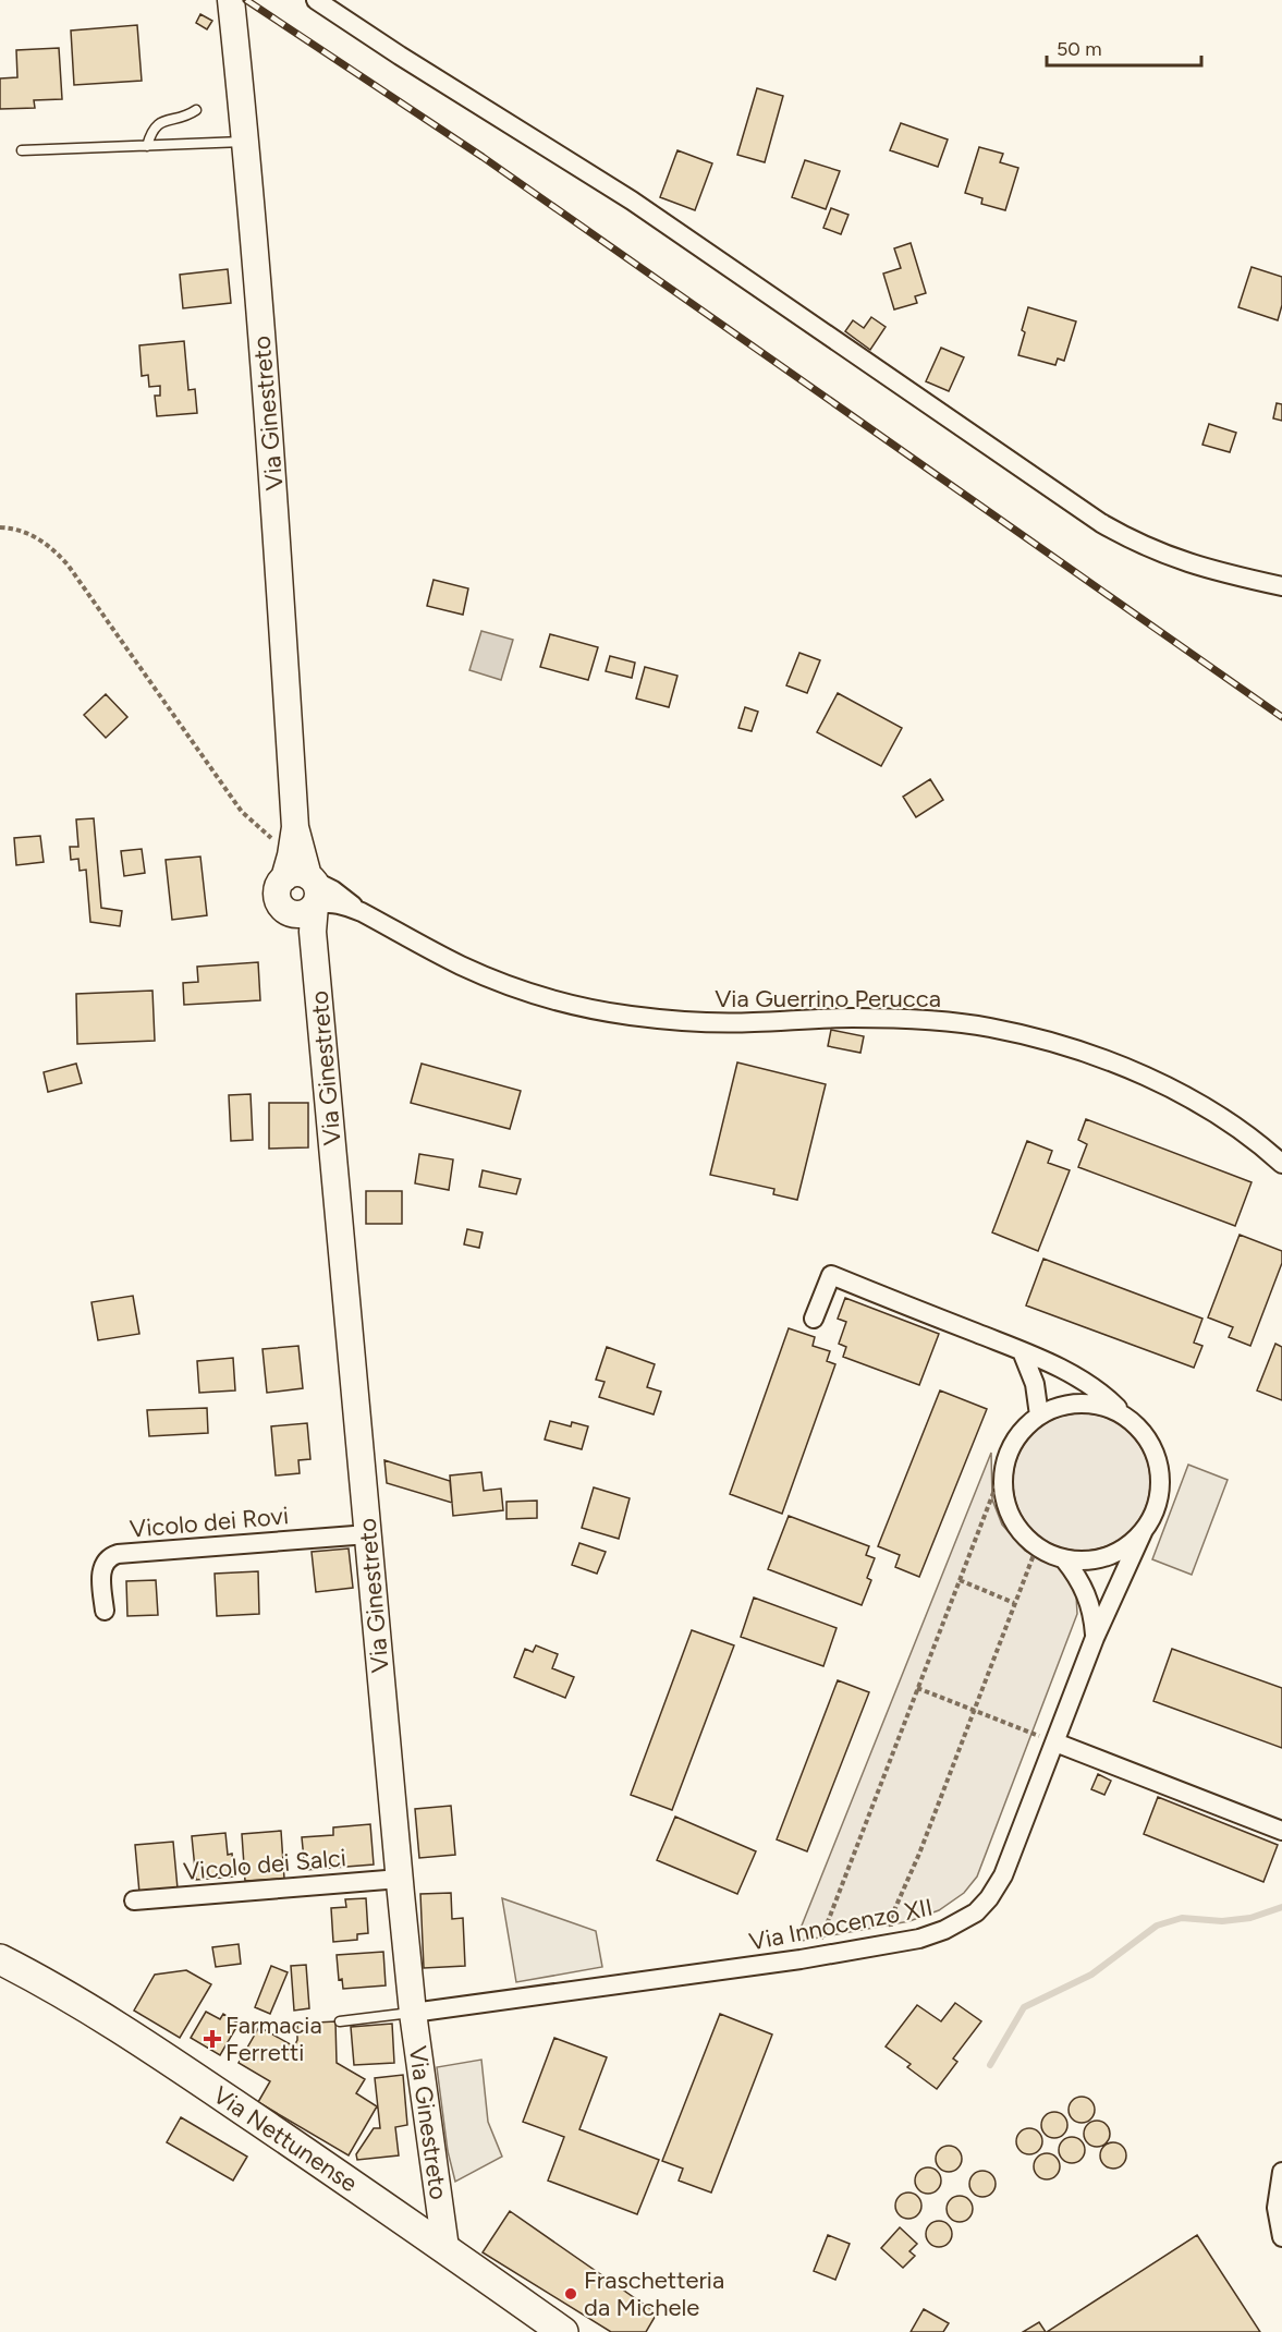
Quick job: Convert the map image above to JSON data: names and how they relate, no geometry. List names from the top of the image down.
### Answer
{
  "streets": {
    "main road": ["Via Nettunense"],
    "street": [
      "Via Ginestreto",
      "Via Guerrino Perucca",
      "Vicolo dei Rovi",
      "Vicolo dei Salci",
      "Via Innocenzo XII"
    ]
  },
  "crossings": [
    ["Via Ginestreto", "Via Guerrino Perucca"],
    ["Via Ginestreto", "Vicolo dei Rovi"],
    ["Via Ginestreto", "Vicolo dei Salci"],
    ["Via Ginestreto", "Via Innocenzo XII"],
    ["Via Ginestreto", "Via Nettunense"]
  ],
  "places": {
    "health": ["Farmacia Ferretti"],
    "other": ["Fraschetteria da Michele"]
  },
  "scale_bar": "50 m"
}
